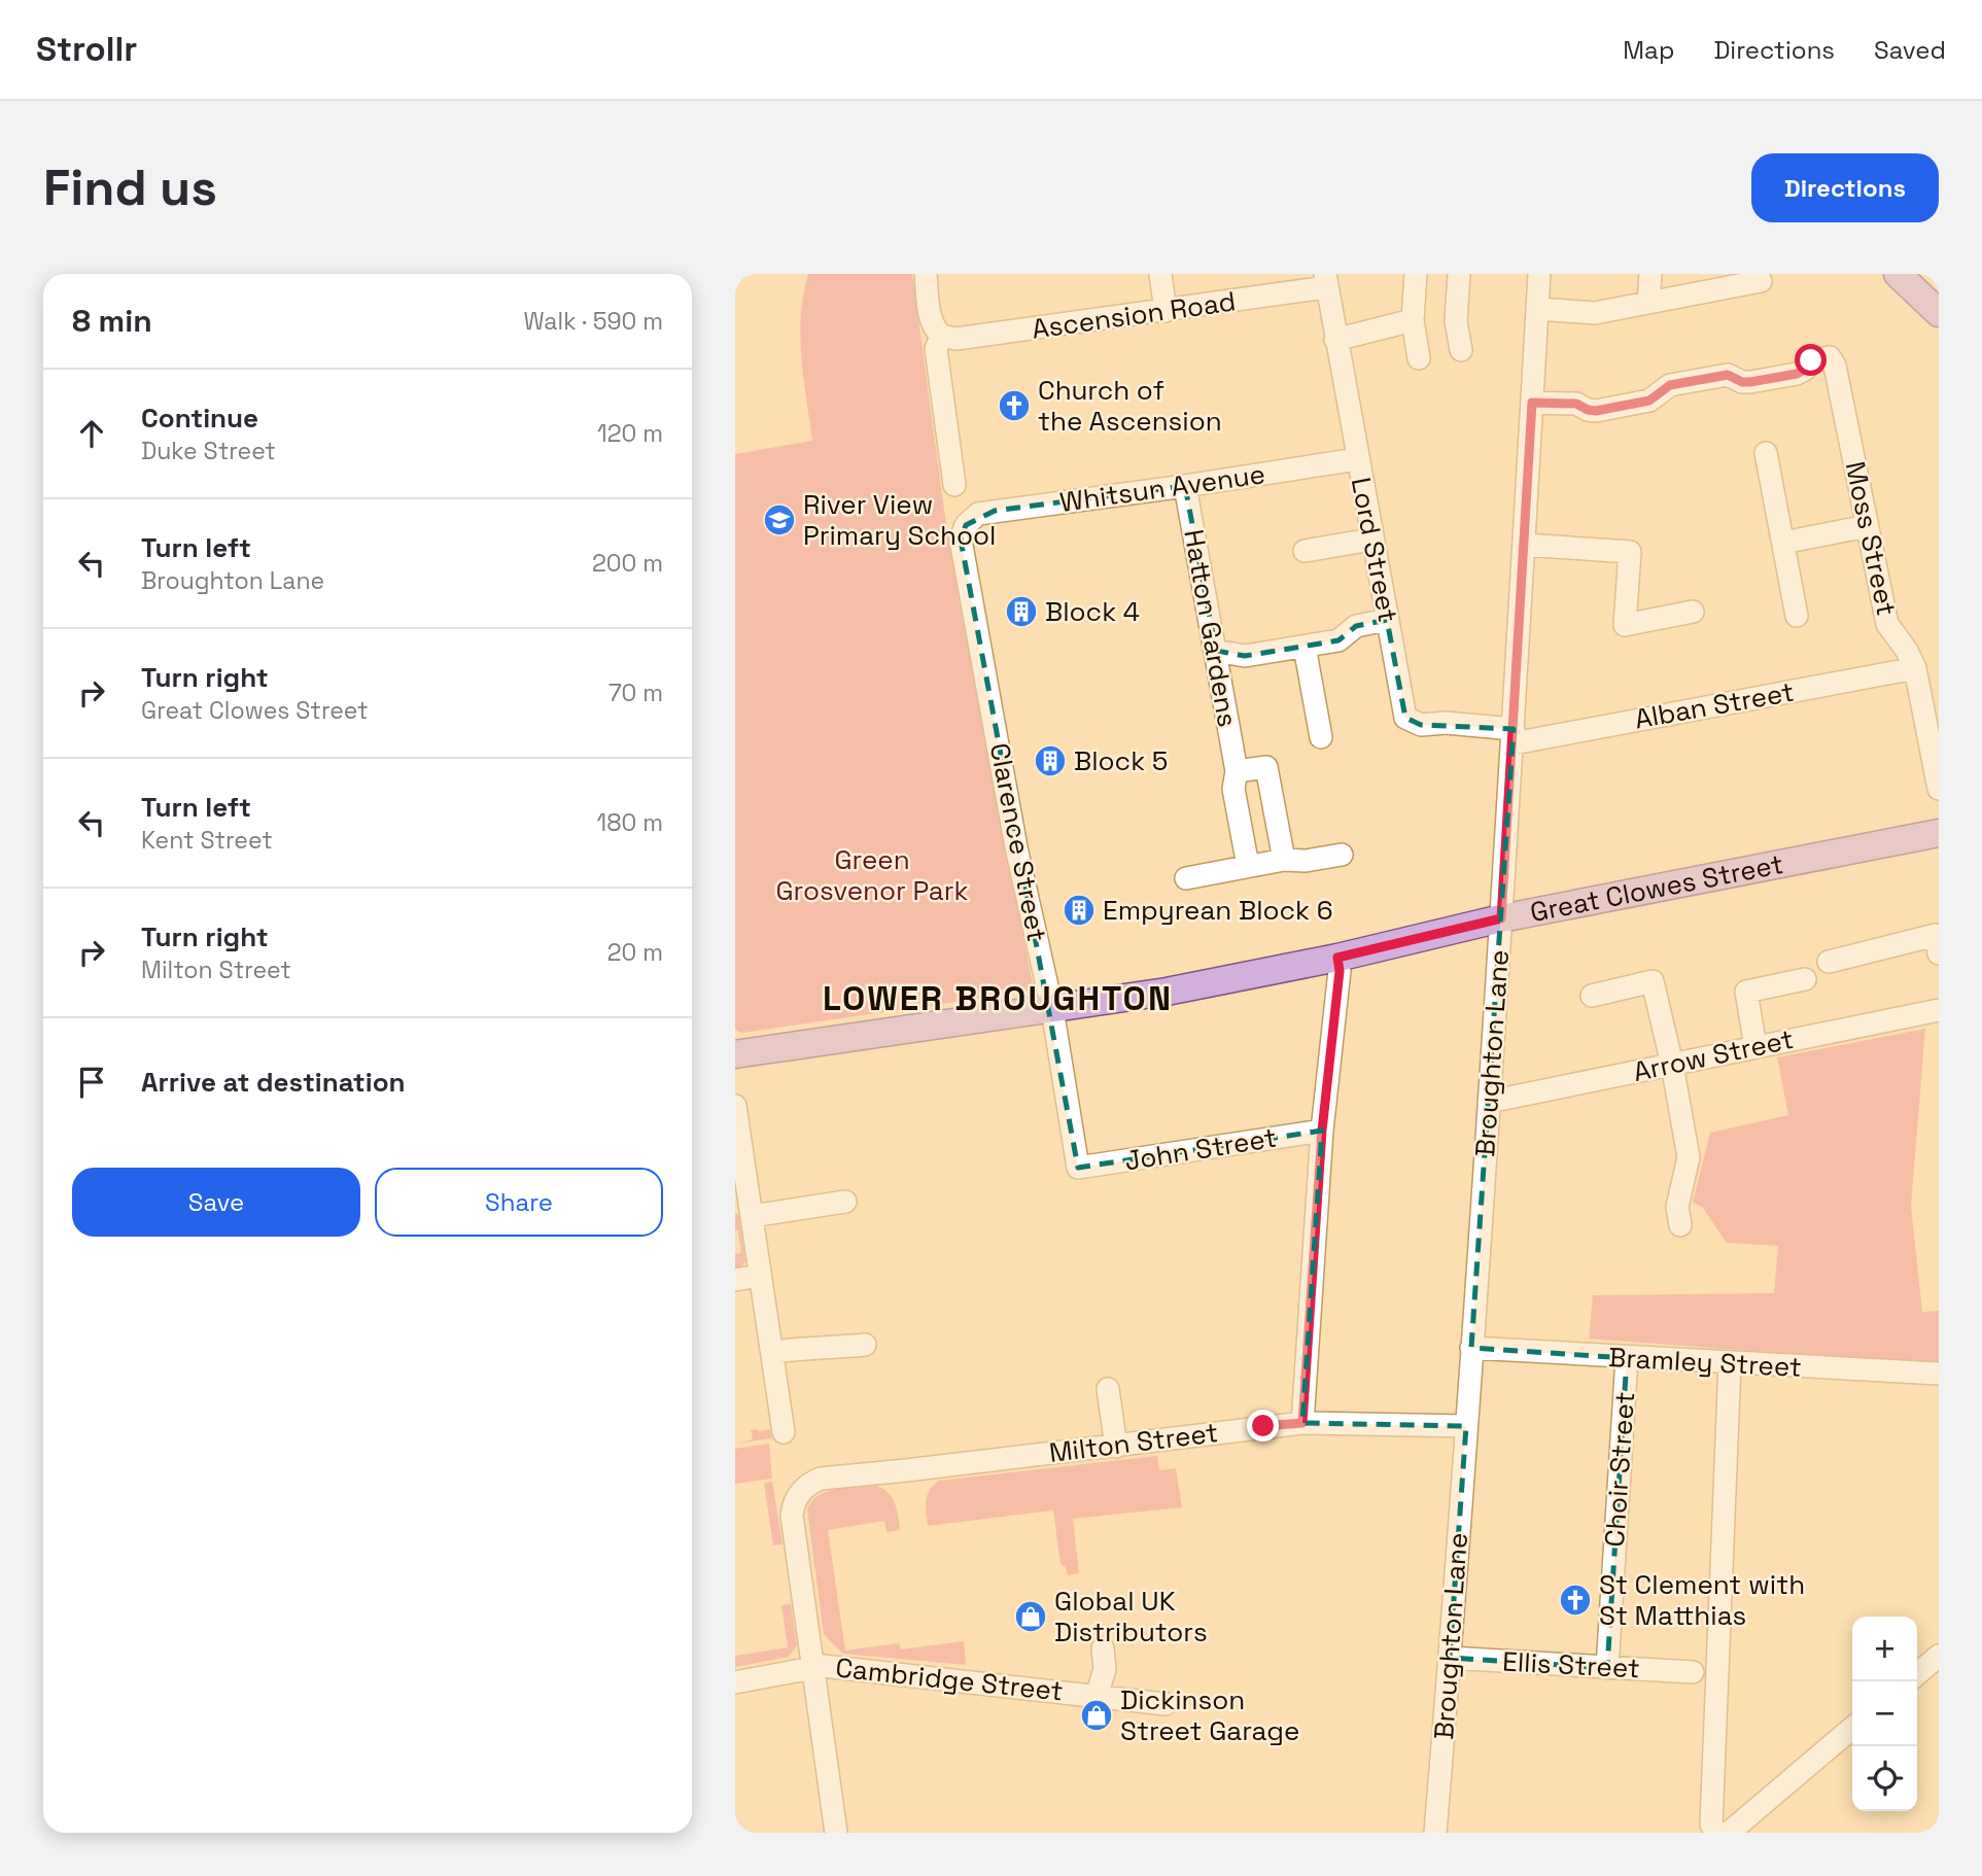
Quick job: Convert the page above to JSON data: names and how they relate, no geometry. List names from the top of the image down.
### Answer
{
  "streets": {
    "main road": ["Great Clowes Street"],
    "street": [
      "Ascension Road",
      "Whitsun Avenue",
      "Moss Street",
      "Lord Street",
      "Hatton Gardens",
      "Alban Street",
      "Clarence Street",
      "Broughton Lane",
      "Arrow Street",
      "John Street",
      "Bramley Street",
      "Milton Street",
      "Choir Street",
      "Ellis Street",
      "Cambridge Street"
    ]
  },
  "crossings": [
    ["Ascension Road", "Lord Street"],
    ["Whitsun Avenue", "Lord Street"],
    ["Whitsun Avenue", "Hatton Gardens"],
    ["Whitsun Avenue", "Clarence Street"],
    ["Moss Street", "Alban Street"],
    ["Moss Street", "Broughton Lane"],
    ["Lord Street", "Alban Street"],
    ["Lord Street", "Broughton Lane"],
    ["Alban Street", "Broughton Lane"],
    ["Clarence Street", "Great Clowes Street"],
    ["Clarence Street", "John Street"],
    ["Great Clowes Street", "Broughton Lane"],
    ["Broughton Lane", "Arrow Street"],
    ["Broughton Lane", "Bramley Street"],
    ["Broughton Lane", "Milton Street"],
    ["Broughton Lane", "Ellis Street"],
    ["Bramley Street", "Choir Street"],
    ["Milton Street", "Cambridge Street"],
    ["Choir Street", "Ellis Street"]
  ],
  "districts": ["LOWER BROUGHTON"],
  "parks": ["Green Grosvenor Park"],
  "places": {
    "church": ["Church of the Ascension", "St Clement with St Matthias"],
    "school or university": ["River View Primary School"],
    "building": ["Block 4", "Block 5", "Empyrean Block 6"],
    "shop": ["Global UK Distributors", "Dickinson Street Garage"]
  },
  "page": {
    "header": "Strollr",
    "nav": ["Map", "Directions", "Saved"],
    "buttons": [
      "Directions",
      ["Save", "Share"]
    ],
    "title": "Find us",
    "heading": ["8 min", "Walk · 590 m"],
    "list": [
      ["Continue", "Duke Street", "120 m"],
      ["Turn left", "Broughton Lane", "200 m"],
      ["Turn right", "Great Clowes Street", "70 m"],
      ["Turn left", "Kent Street", "180 m"],
      ["Turn right", "Milton Street", "20 m"],
      "Arrive at destination"
    ],
    "map_buttons": ["+", "−"]
  }
}
